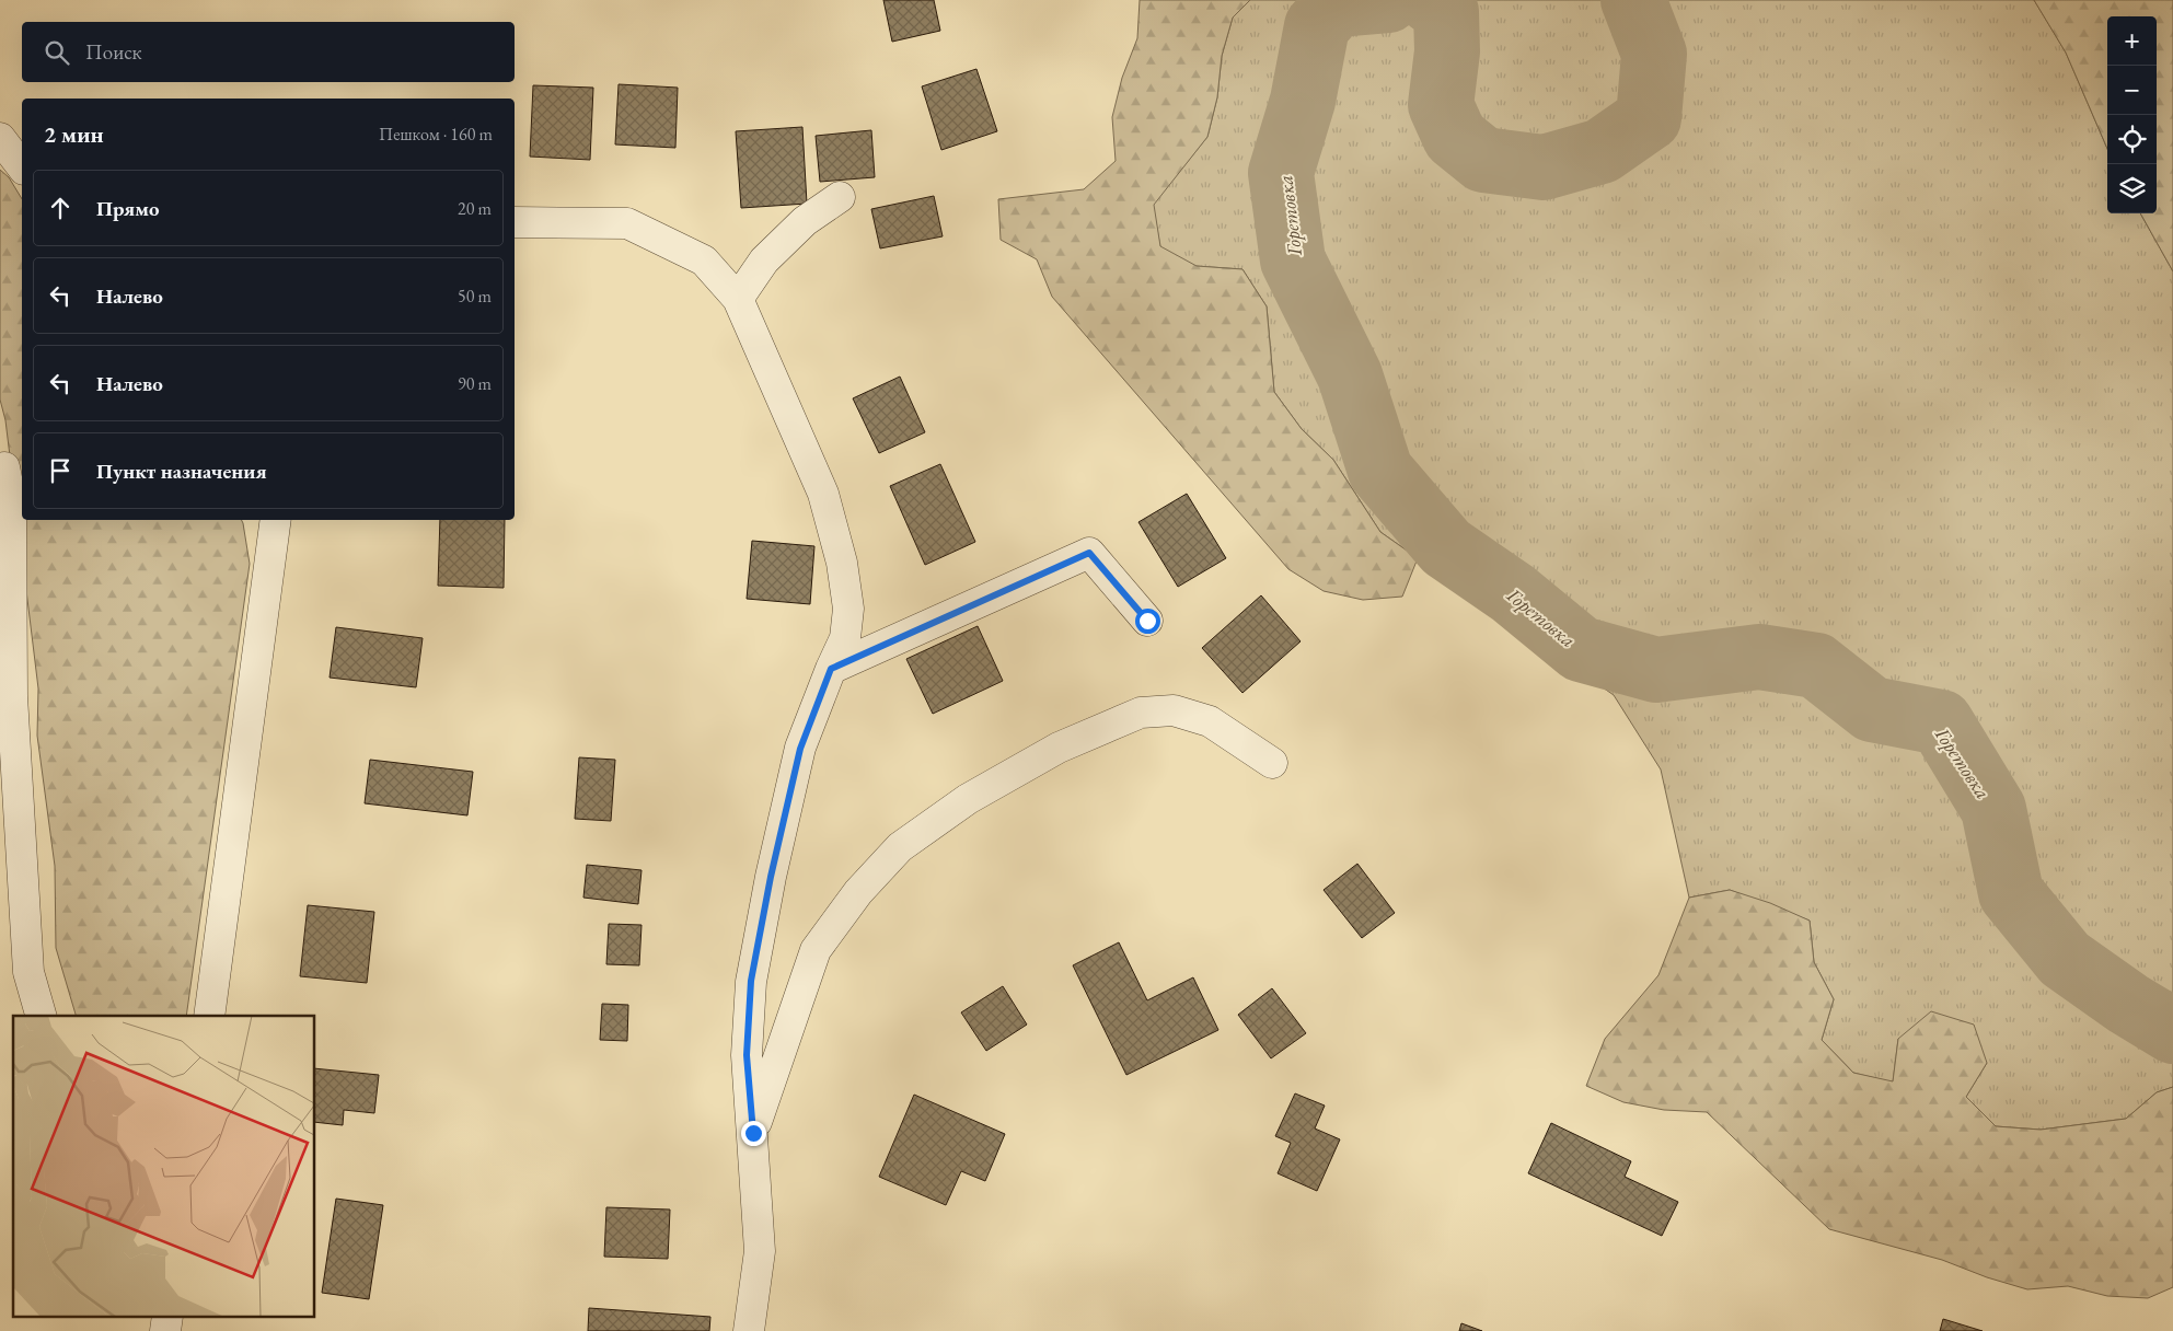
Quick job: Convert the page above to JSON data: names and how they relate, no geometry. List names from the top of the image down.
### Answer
{
  "water": ["Горетовка"],
  "page": {
    "map_buttons": ["+", "−"],
    "search": "Поиск",
    "heading": ["2 мин", "Пешком · 160 m"],
    "list": [
      ["Прямо", "20 m"],
      ["Налево", "50 m"],
      ["Налево", "90 m"],
      "Пункт назначения"
    ]
  }
}
